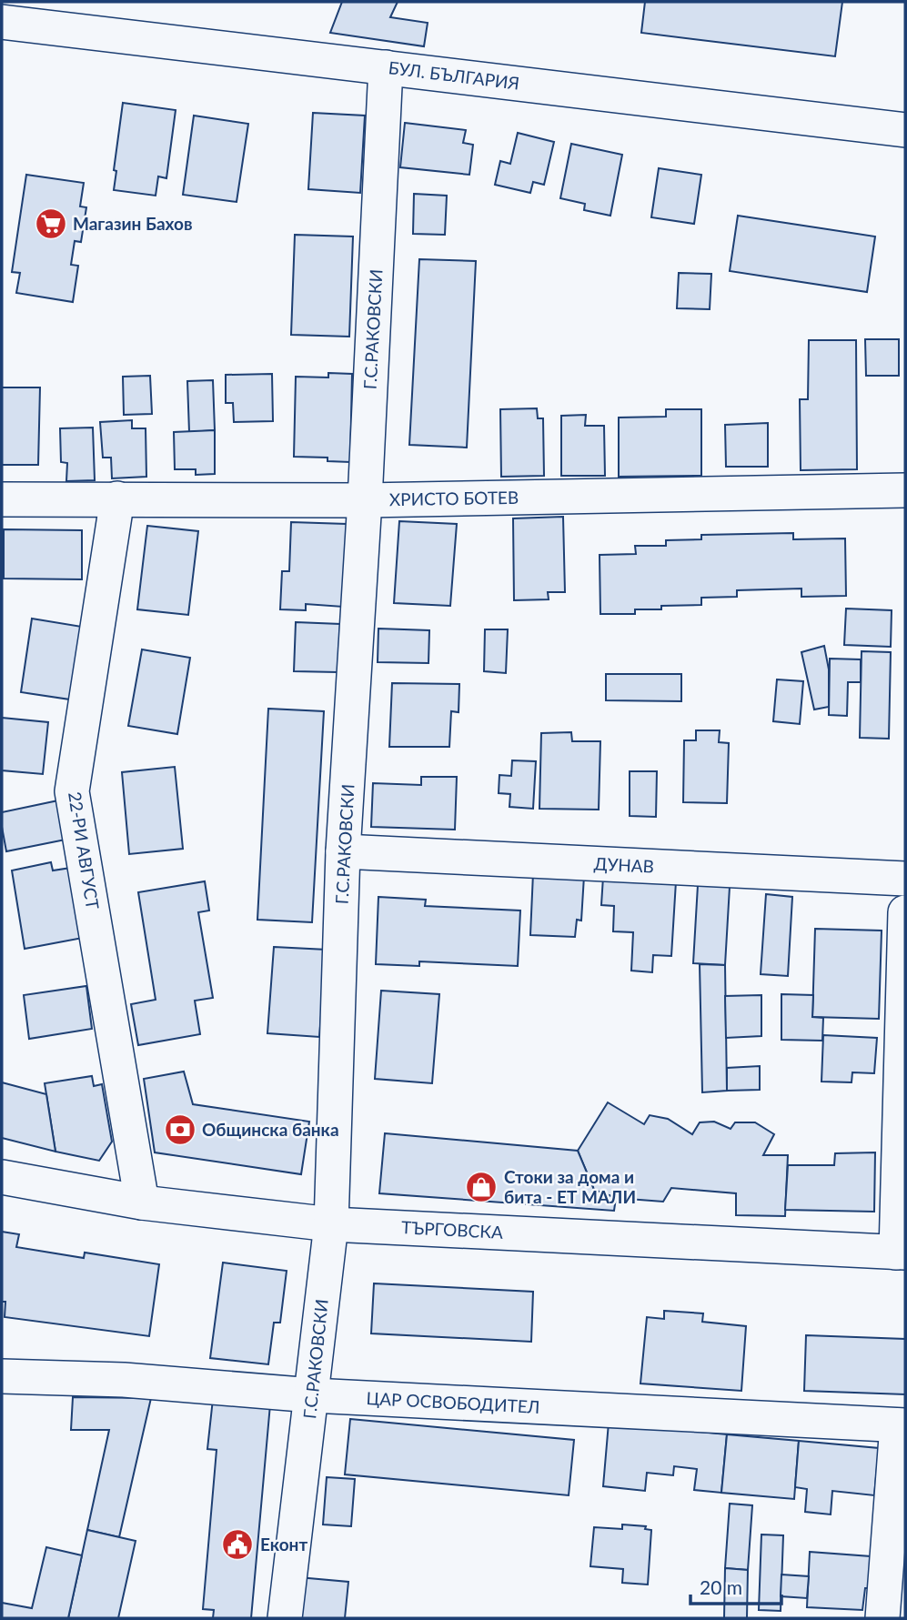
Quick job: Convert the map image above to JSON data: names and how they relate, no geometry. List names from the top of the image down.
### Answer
{
  "streets": {
    "street": [
      "БУЛ. БЪЛГАРИЯ",
      "Г.С.РАКОВСКИ",
      "ХРИСТО БОТЕВ",
      "22-РИ АВГУСТ",
      "ДУНАВ",
      "ТЪРГОВСКА",
      "ЦАР ОСВОБОДИТЕЛ"
    ]
  },
  "crossings": [
    ["БУЛ. БЪЛГАРИЯ", "Г.С.РАКОВСКИ"],
    ["Г.С.РАКОВСКИ", "ХРИСТО БОТЕВ"],
    ["Г.С.РАКОВСКИ", "ДУНАВ"],
    ["Г.С.РАКОВСКИ", "ТЪРГОВСКА"],
    ["Г.С.РАКОВСКИ", "ЦАР ОСВОБОДИТЕЛ"],
    ["ХРИСТО БОТЕВ", "22-РИ АВГУСТ"],
    ["22-РИ АВГУСТ", "ТЪРГОВСКА"]
  ],
  "places": {
    "supermarket": ["Магазин Бахов"],
    "bank": ["Общинска банка"],
    "shop": ["Стоки за дома и бита - ЕТ МАЛИ"],
    "public building": ["Еконт"]
  },
  "scale_bar": "20 m"
}
